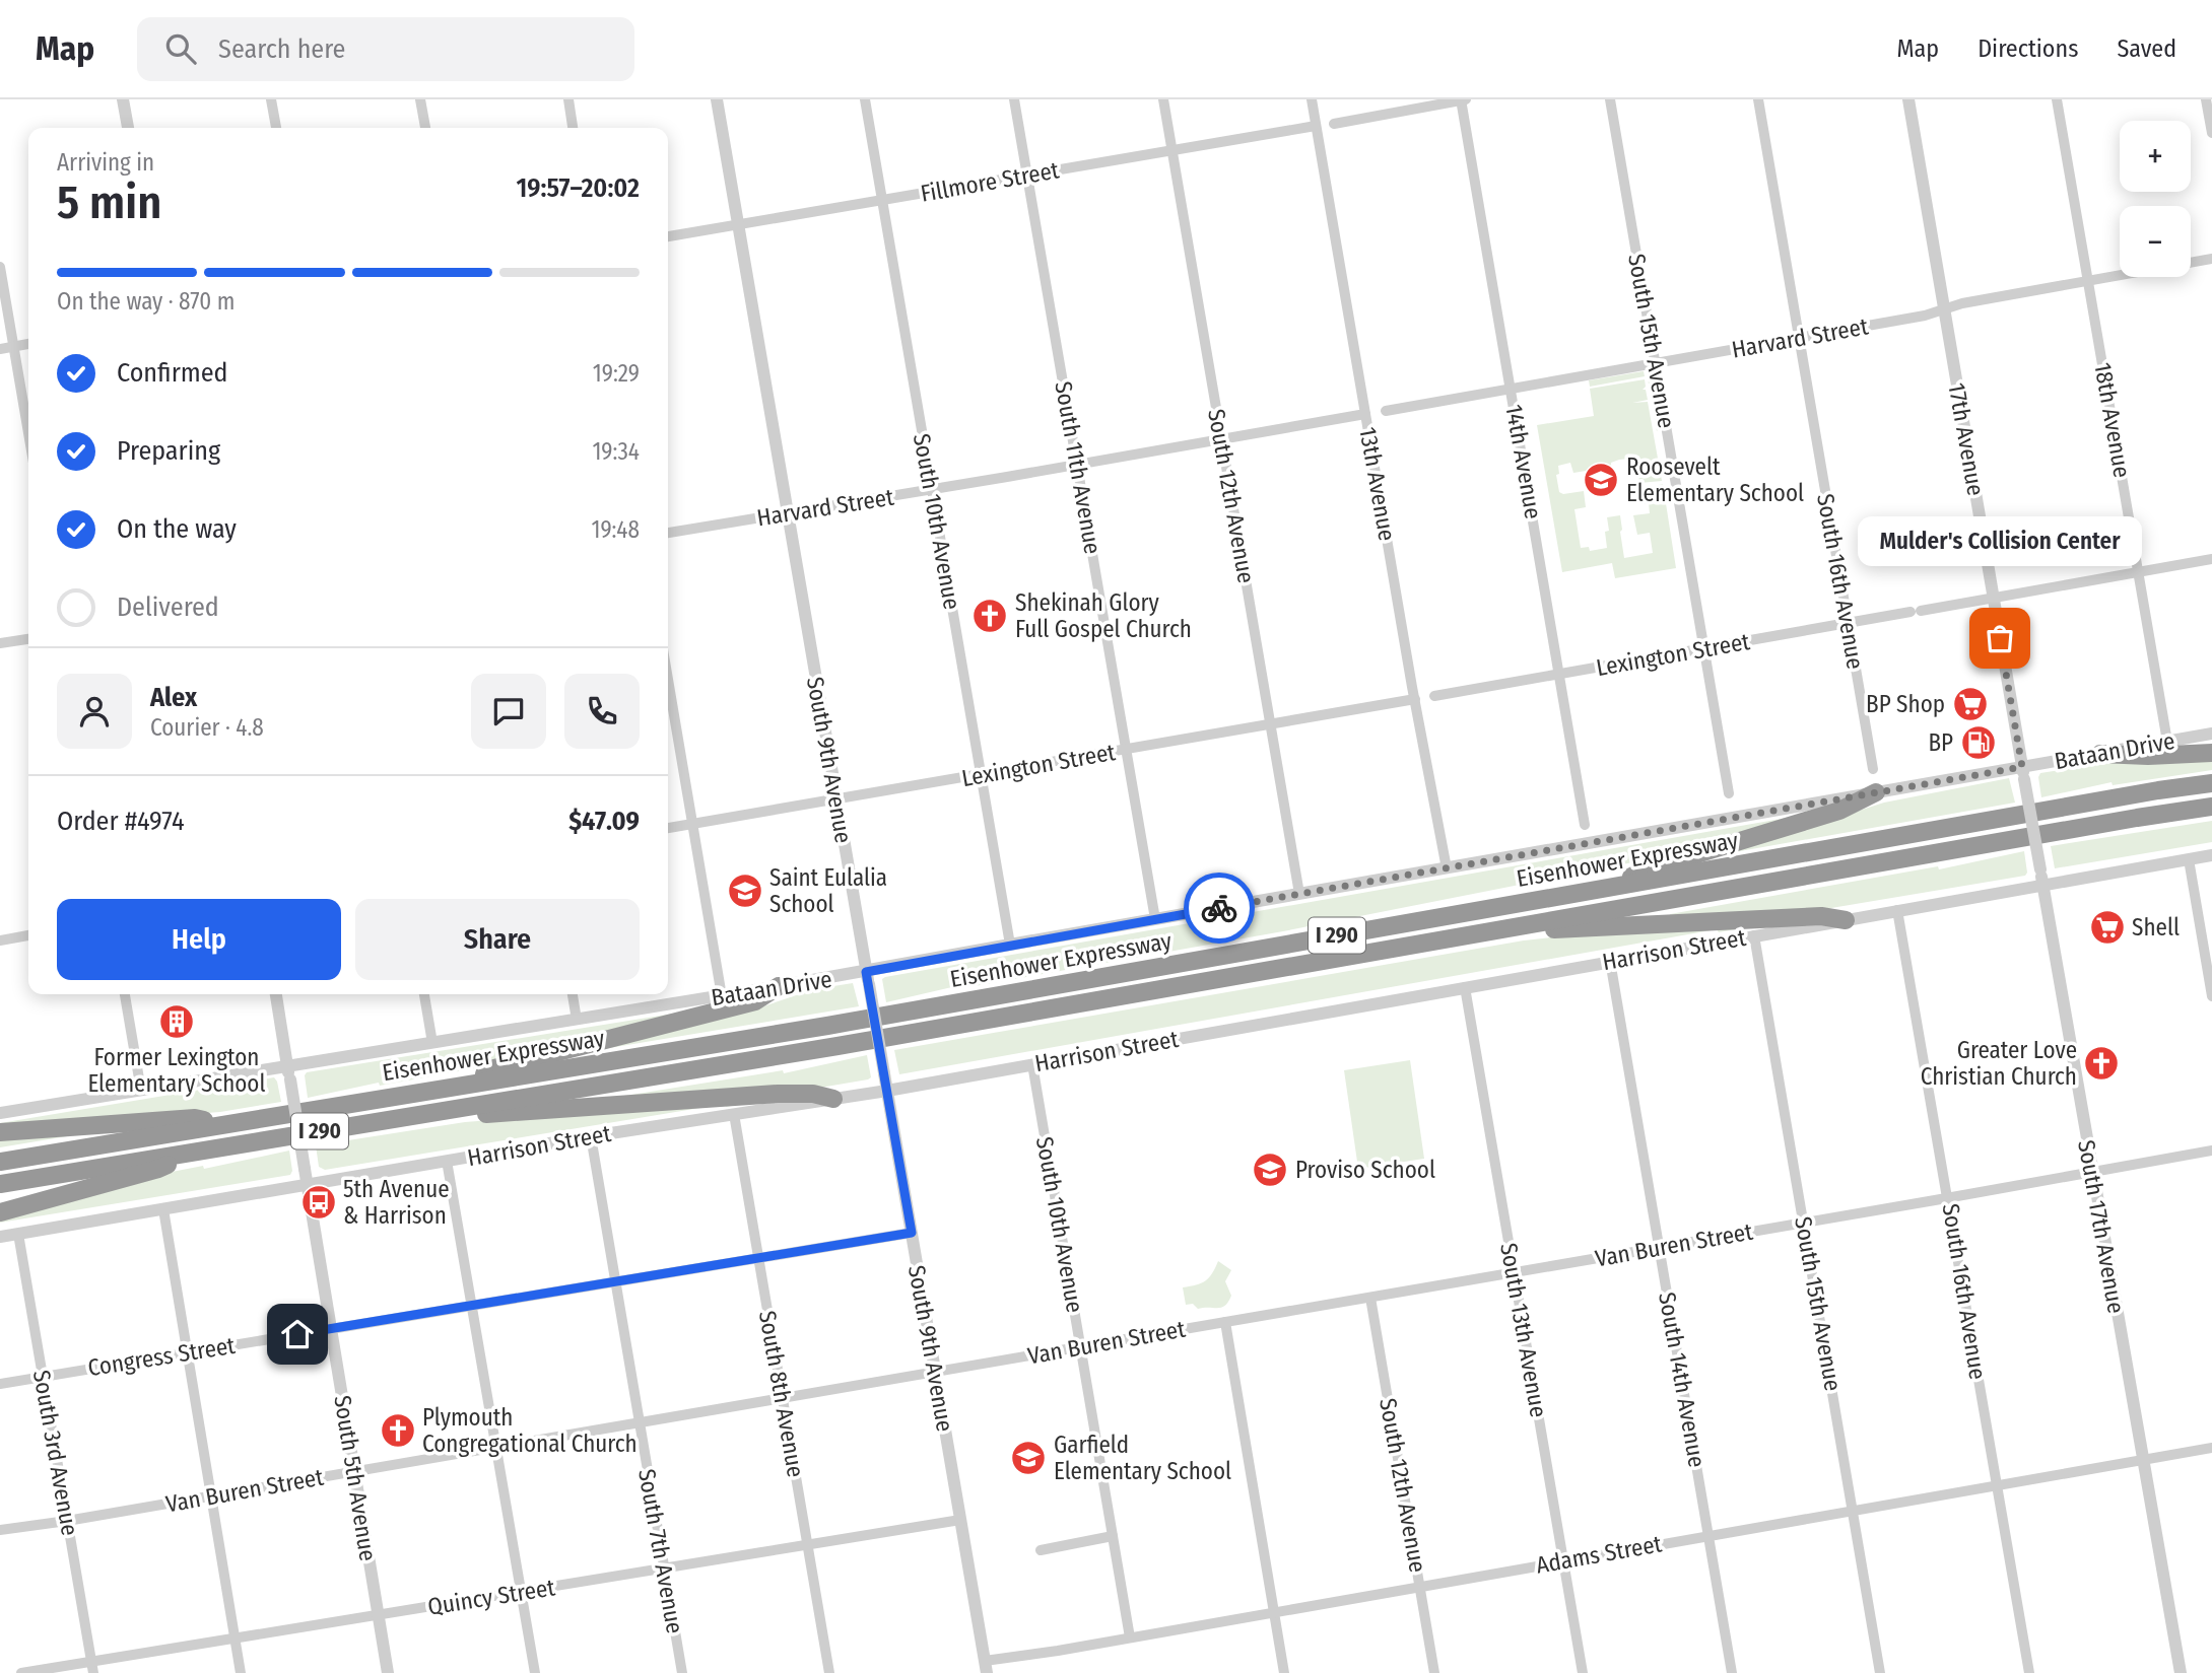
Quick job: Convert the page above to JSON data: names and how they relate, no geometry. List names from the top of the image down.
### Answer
{
  "streets": {
    "highway": ["Eisenhower Expressway", "I 290"],
    "street": [
      "Fillmore Street",
      "Harvard Street",
      "South 15th Avenue",
      "18th Avenue",
      "17th Avenue",
      "14th Avenue",
      "South 11th Avenue",
      "13th Avenue",
      "South 12th Avenue",
      "South 10th Avenue",
      "South 16th Avenue",
      "Lexington Street",
      "Bataan Drive",
      "South 9th Avenue",
      "Harrison Street",
      "South 17th Avenue",
      "Van Buren Street",
      "South 13th Avenue",
      "Congress Street",
      "South 14th Avenue",
      "South 8th Avenue",
      "South 3rd Avenue",
      "South 5th Avenue",
      "South 7th Avenue",
      "Adams Street",
      "Quincy Street"
    ]
  },
  "crossings": [
    ["Fillmore Street", "South 11th Avenue"],
    ["Fillmore Street", "13th Avenue"],
    ["Fillmore Street", "South 12th Avenue"],
    ["Fillmore Street", "South 10th Avenue"],
    ["Fillmore Street", "South 9th Avenue"],
    ["Harvard Street", "South 15th Avenue"],
    ["Harvard Street", "18th Avenue"],
    ["Harvard Street", "17th Avenue"],
    ["Harvard Street", "14th Avenue"],
    ["Harvard Street", "South 11th Avenue"],
    ["Harvard Street", "13th Avenue"],
    ["Harvard Street", "South 12th Avenue"],
    ["Harvard Street", "South 10th Avenue"],
    ["Harvard Street", "South 16th Avenue"],
    ["Harvard Street", "South 9th Avenue"],
    ["South 15th Avenue", "Lexington Street"],
    ["South 15th Avenue", "Harrison Street"],
    ["South 15th Avenue", "Van Buren Street"],
    ["South 15th Avenue", "Adams Street"],
    ["18th Avenue", "Lexington Street"],
    ["18th Avenue", "Bataan Drive"],
    ["17th Avenue", "Lexington Street"],
    ["17th Avenue", "Bataan Drive"],
    ["17th Avenue", "South 17th Avenue"],
    ["14th Avenue", "Lexington Street"],
    ["South 11th Avenue", "Lexington Street"],
    ["South 11th Avenue", "Bataan Drive"],
    ["13th Avenue", "Lexington Street"],
    ["13th Avenue", "Bataan Drive"],
    ["South 12th Avenue", "Lexington Street"],
    ["South 12th Avenue", "Bataan Drive"],
    ["South 12th Avenue", "Van Buren Street"],
    ["South 12th Avenue", "Adams Street"],
    ["South 10th Avenue", "Lexington Street"],
    ["South 10th Avenue", "Bataan Drive"],
    ["South 10th Avenue", "Harrison Street"],
    ["South 10th Avenue", "Van Buren Street"],
    ["South 10th Avenue", "Adams Street"],
    ["South 16th Avenue", "Lexington Street"],
    ["South 16th Avenue", "Harrison Street"],
    ["South 16th Avenue", "Van Buren Street"],
    ["South 16th Avenue", "Adams Street"],
    ["Lexington Street", "South 9th Avenue"],
    ["Bataan Drive", "South 9th Avenue"],
    ["Bataan Drive", "South 17th Avenue"],
    ["Bataan Drive", "South 5th Avenue"],
    ["South 9th Avenue", "Harrison Street"],
    ["South 9th Avenue", "Van Buren Street"],
    ["South 9th Avenue", "Congress Street"],
    ["South 9th Avenue", "Adams Street"],
    ["South 9th Avenue", "Quincy Street"],
    ["Harrison Street", "South 17th Avenue"],
    ["Harrison Street", "South 13th Avenue"],
    ["Harrison Street", "South 14th Avenue"],
    ["Harrison Street", "South 8th Avenue"],
    ["Harrison Street", "South 3rd Avenue"],
    ["Harrison Street", "South 5th Avenue"],
    ["Harrison Street", "South 7th Avenue"],
    ["South 17th Avenue", "Van Buren Street"],
    ["South 17th Avenue", "Adams Street"],
    ["Van Buren Street", "South 13th Avenue"],
    ["Van Buren Street", "South 14th Avenue"],
    ["Van Buren Street", "South 8th Avenue"],
    ["Van Buren Street", "South 3rd Avenue"],
    ["Van Buren Street", "South 5th Avenue"],
    ["Van Buren Street", "South 7th Avenue"],
    ["South 13th Avenue", "Adams Street"],
    ["Congress Street", "South 8th Avenue"],
    ["Congress Street", "South 3rd Avenue"],
    ["Congress Street", "South 5th Avenue"],
    ["Congress Street", "South 7th Avenue"],
    ["South 14th Avenue", "Adams Street"],
    ["South 8th Avenue", "Quincy Street"],
    ["South 3rd Avenue", "Quincy Street"],
    ["South 5th Avenue", "Quincy Street"],
    ["South 7th Avenue", "Quincy Street"]
  ],
  "places": {
    "school or university": [
      "Roosevelt Elementary School",
      "Saint Eulalia School",
      "Proviso School",
      "Garfield Elementary School"
    ],
    "church": ["Shekinah Glory Full Gospel Church", "Greater Love Christian Church", "Plymouth Congregational Church"],
    "other": ["Mulder's Collision Center"],
    "supermarket": ["BP Shop", "Shell"],
    "fuel station": ["BP"],
    "building": ["Former Lexington Elementary School"],
    "bus stop": ["5th Avenue & Harrison"]
  },
  "page": {
    "header": "Map",
    "search": "Search here",
    "nav": ["Map", "Directions", "Saved"],
    "map_buttons": ["+", "−"],
    "heading": ["5 min", "Arriving in", "19:57–20:02"],
    "panel": [
      "Alex",
      "Courier · 4.8",
      "Order #4974",
      "$47.09"
    ],
    "bar": "On the way · 870 m",
    "list": [
      ["Confirmed", "19:29"],
      ["Preparing", "19:34"],
      ["On the way", "19:48"],
      "Delivered"
    ],
    "bubble": "Mulder's Collision Center",
    "buttons": ["Help", "Share"]
  }
}
